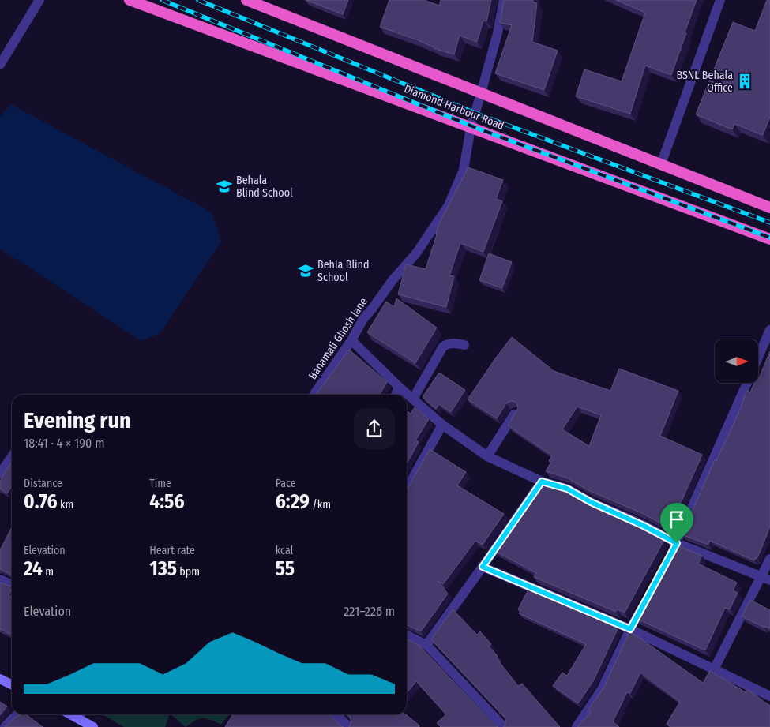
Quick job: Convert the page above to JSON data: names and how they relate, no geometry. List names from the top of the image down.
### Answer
{
  "streets": {
    "highway": ["Diamond Harbour Road"],
    "street": ["Banamali Ghosh lane"]
  },
  "crossings": [
    ["Diamond Harbour Road", "Banamali Ghosh lane"]
  ],
  "places": {
    "building": ["BSNL Behala Office"],
    "school or university": ["Behala Blind School", "Behla Blind School"]
  },
  "north": "right",
  "page": {
    "heading": ["Evening run", "18:41 · 4 × 190 m"],
    "stats": [
      ["Distance", "0.76 km"],
      ["Time", "4:56"],
      ["Pace", "6:29 /km"],
      ["Elevation", "24 m"],
      ["Heart rate", "135 bpm"],
      ["kcal", "55"]
    ],
    "chart": ["Elevation", "221–226 m"]
  }
}
